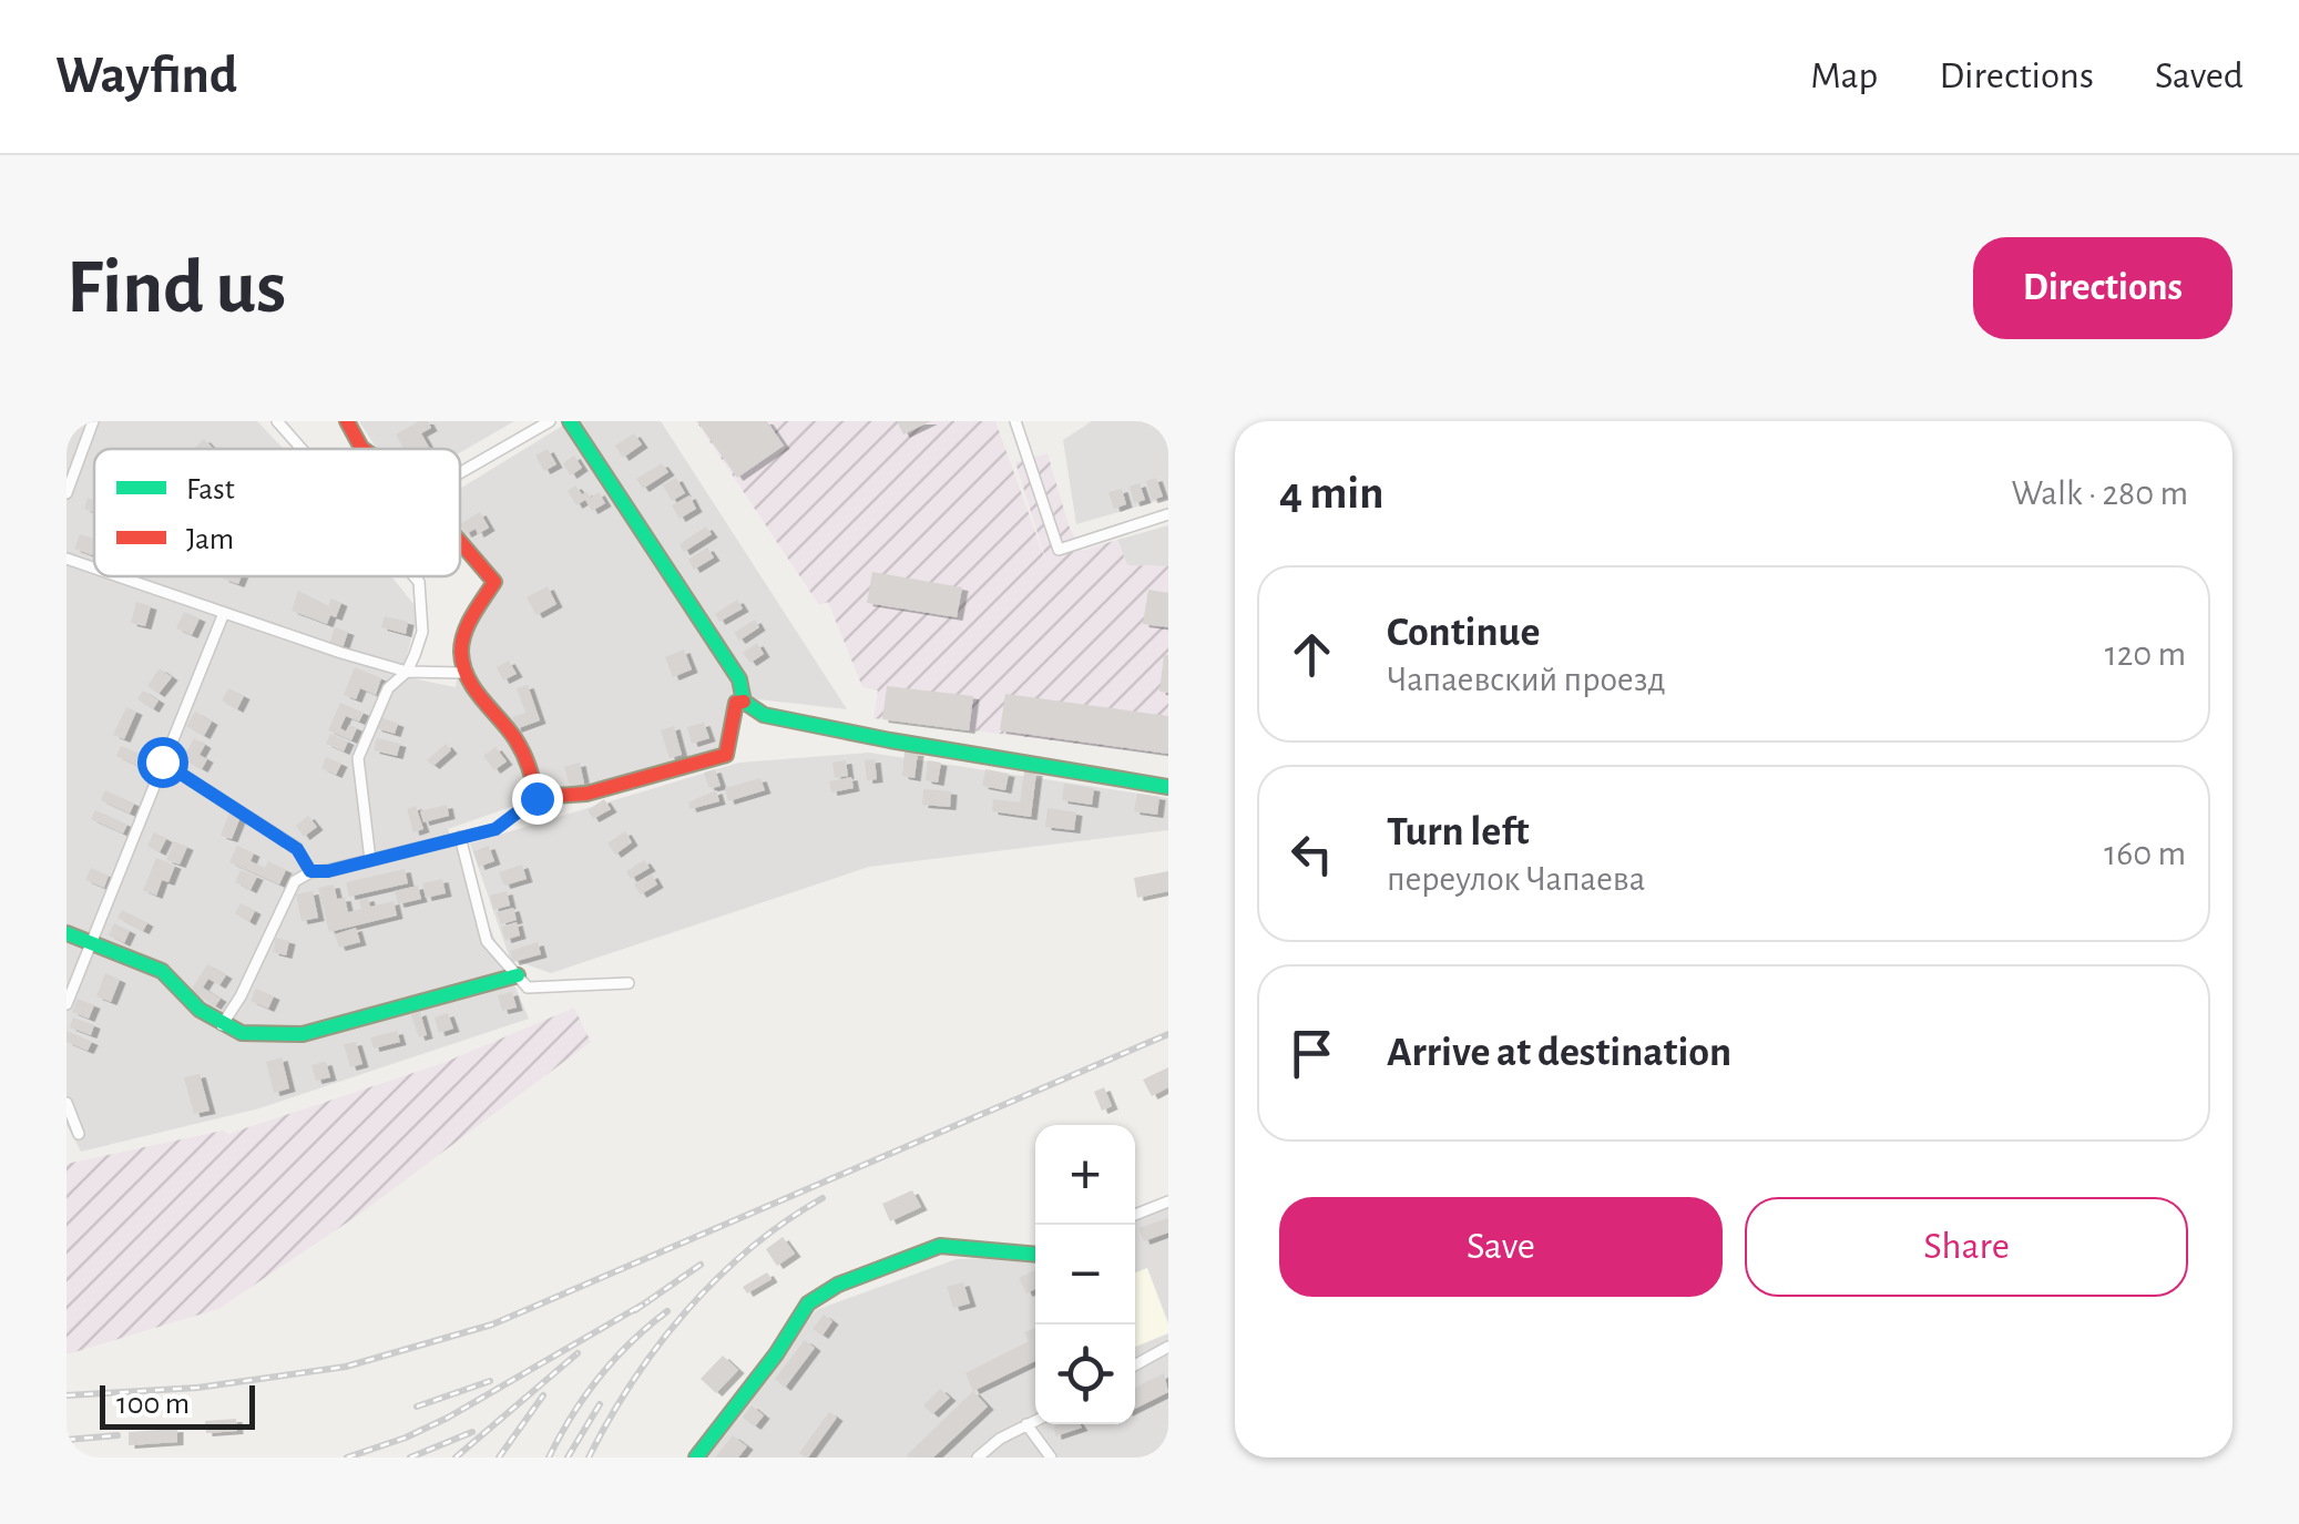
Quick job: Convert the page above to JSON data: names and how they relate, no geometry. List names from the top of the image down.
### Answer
{
  "legend": ["Fast", "Jam"],
  "scale_bar": "100 m",
  "page": {
    "header": "Wayfind",
    "nav": ["Map", "Directions", "Saved"],
    "buttons": [
      "Directions",
      ["Save", "Share"]
    ],
    "title": "Find us",
    "heading": ["4 min", "Walk · 280 m"],
    "list": [
      ["Continue", "Чапаевский проезд", "120 m"],
      ["Turn left", "переулок Чапаева", "160 m"],
      "Arrive at destination"
    ],
    "map_buttons": ["+", "−"],
    "scale": "100 m"
  }
}
